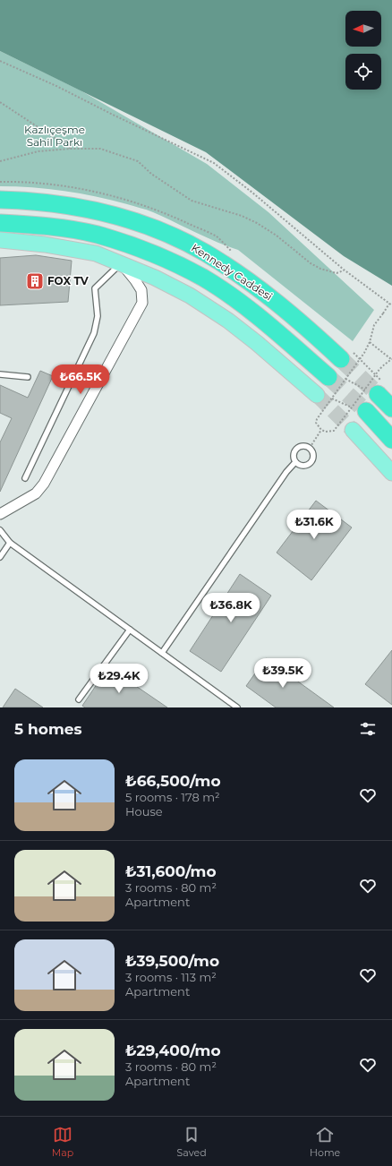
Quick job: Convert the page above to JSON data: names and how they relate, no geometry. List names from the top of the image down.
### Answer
{
  "streets": {
    "highway": ["Kennedy Caddesi"]
  },
  "parks": ["Kazlıçeşme Sahil Parkı"],
  "places": {
    "building": ["FOX TV"]
  },
  "north": "left",
  "page": {
    "price": [
      "₺66.5K",
      "₺31.6K",
      "₺36.8K",
      "₺39.5K",
      "₺29.4K"
    ],
    "heading": "5 homes",
    "list": [
      {
        "name": "₺66,500/mo",
        "note": "5 rooms · 178 m² · House"
      },
      {
        "name": "₺31,600/mo",
        "note": "3 rooms · 80 m² · Apartment"
      },
      {
        "name": "₺39,500/mo",
        "note": "3 rooms · 113 m² · Apartment"
      },
      {
        "name": "₺29,400/mo",
        "note": "3 rooms · 80 m² · Apartment"
      }
    ],
    "tabs": ["Map", "Saved", "Home"]
  }
}
